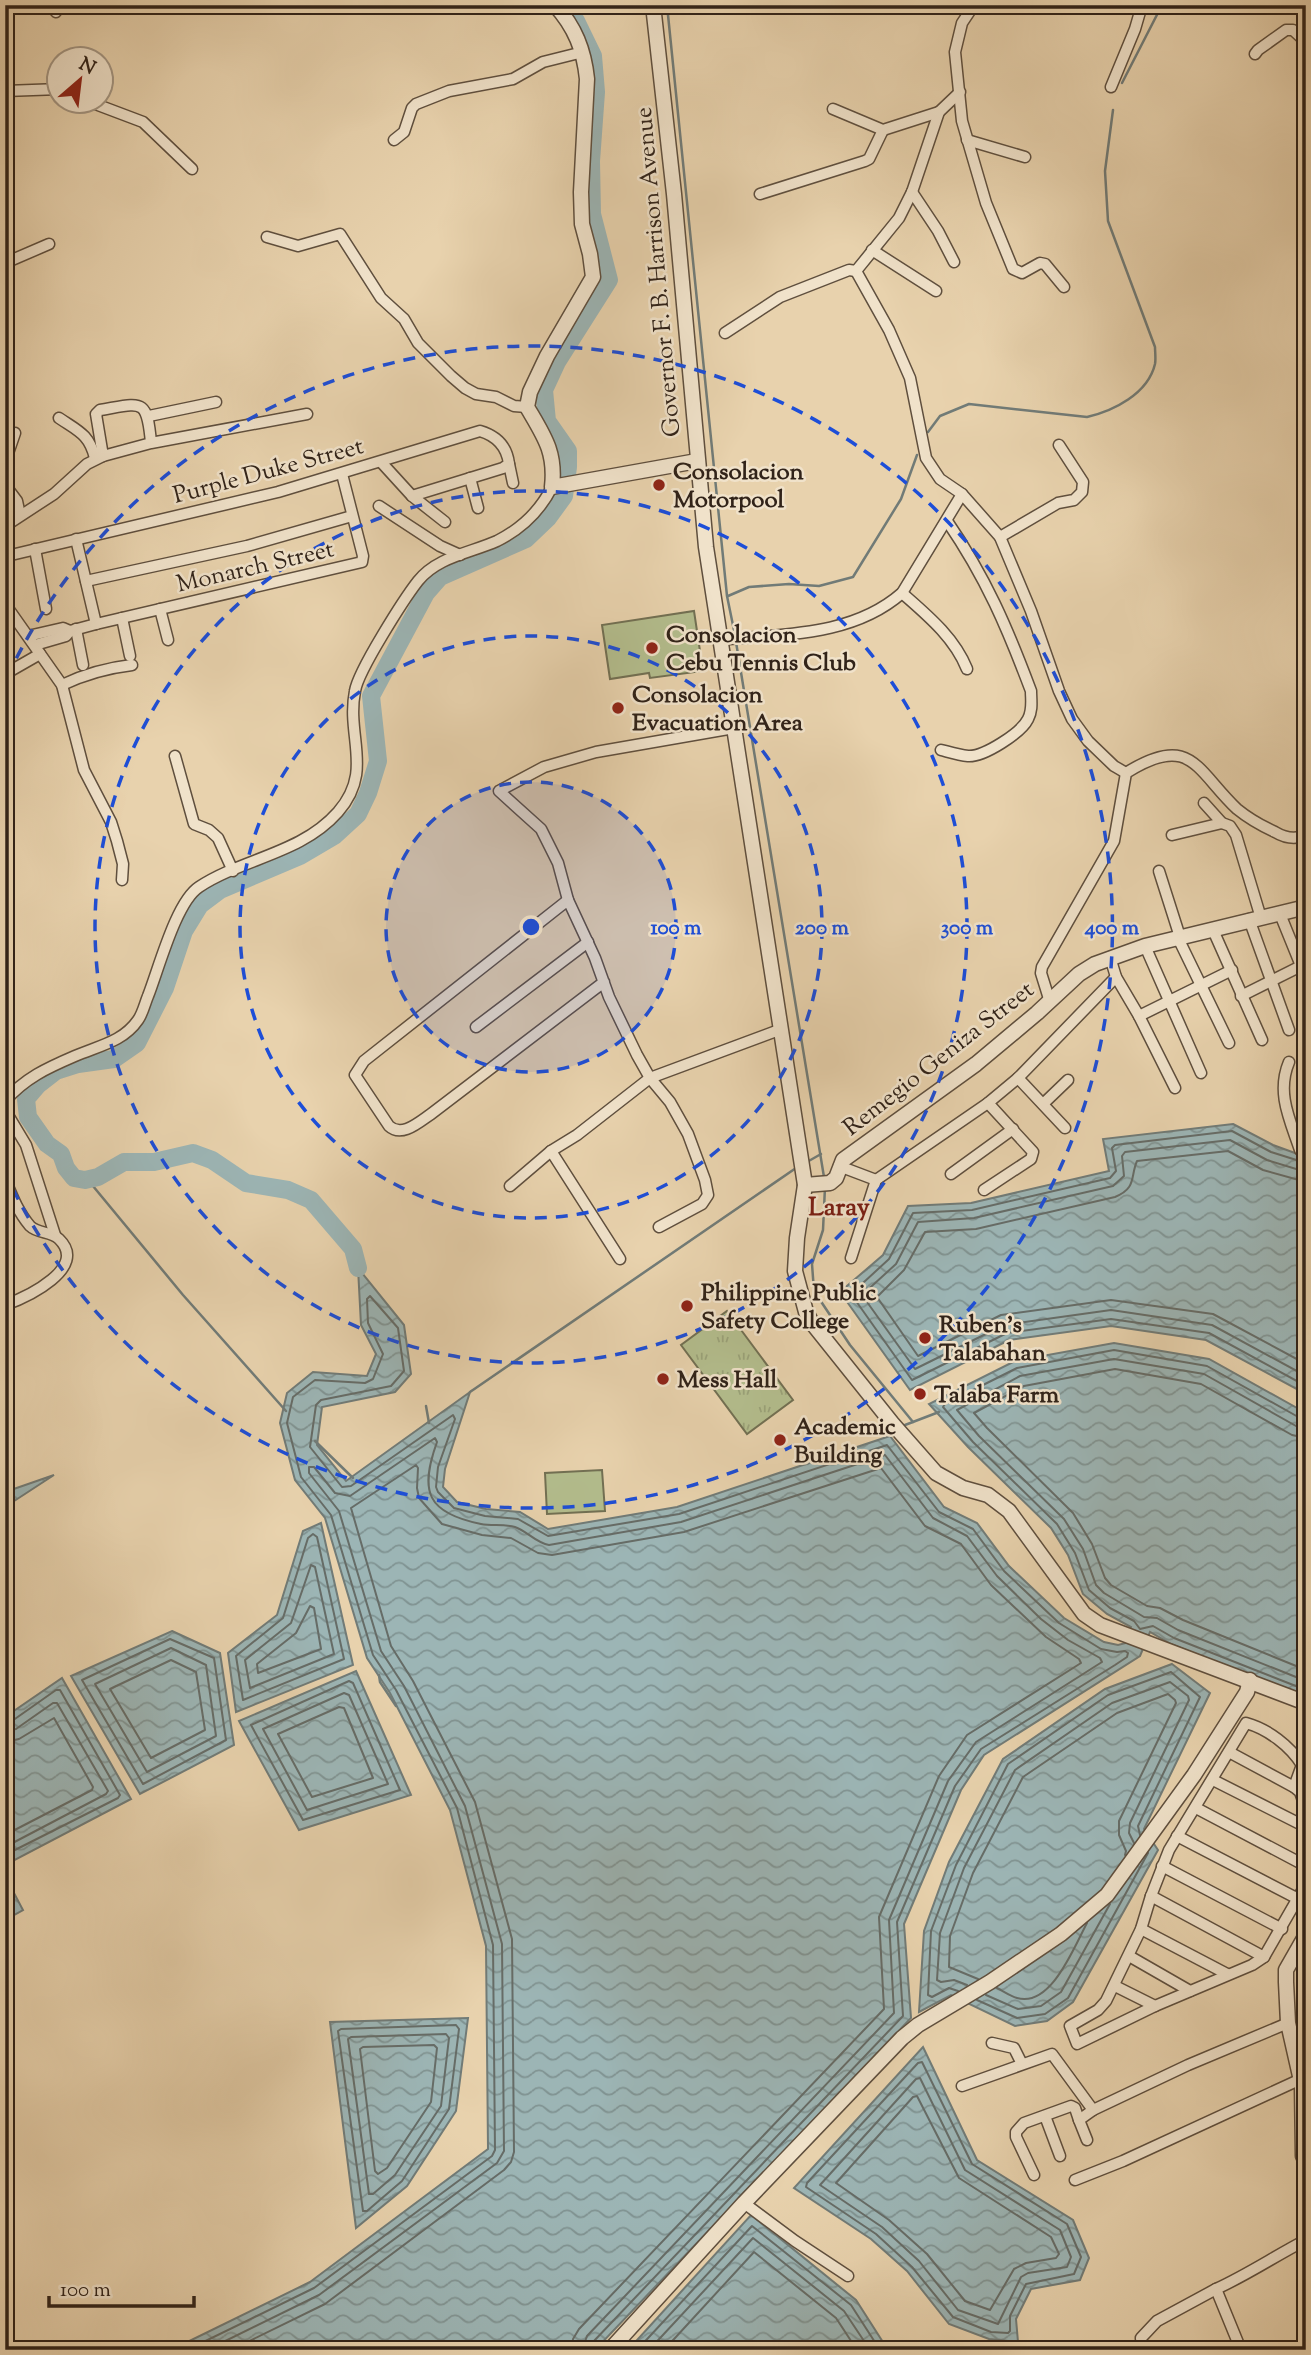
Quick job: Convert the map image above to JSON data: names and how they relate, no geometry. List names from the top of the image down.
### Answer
{
  "streets": {
    "street": [
      "Governor F. B. Harrison Avenue",
      "Purple Duke Street",
      "Monarch Street",
      "Remegio Geniza Street"
    ]
  },
  "crossings": [
    ["Governor F. B. Harrison Avenue", "Remegio Geniza Street"],
    ["Purple Duke Street", "Monarch Street"]
  ],
  "districts": ["Laray"],
  "places": [
    "Consolacion Motorpool",
    "Consolacion Cebu Tennis Club",
    "Consolacion Evacuation Area",
    "Philippine Public Safety College",
    "Ruben's Talabahan",
    "Mess Hall",
    "Talaba Farm",
    "Academic Building"
  ],
  "scale_bar": "100 m",
  "north": "top right",
  "rings": [
    "100 m",
    "200 m",
    "300 m",
    "400 m"
  ]
}
